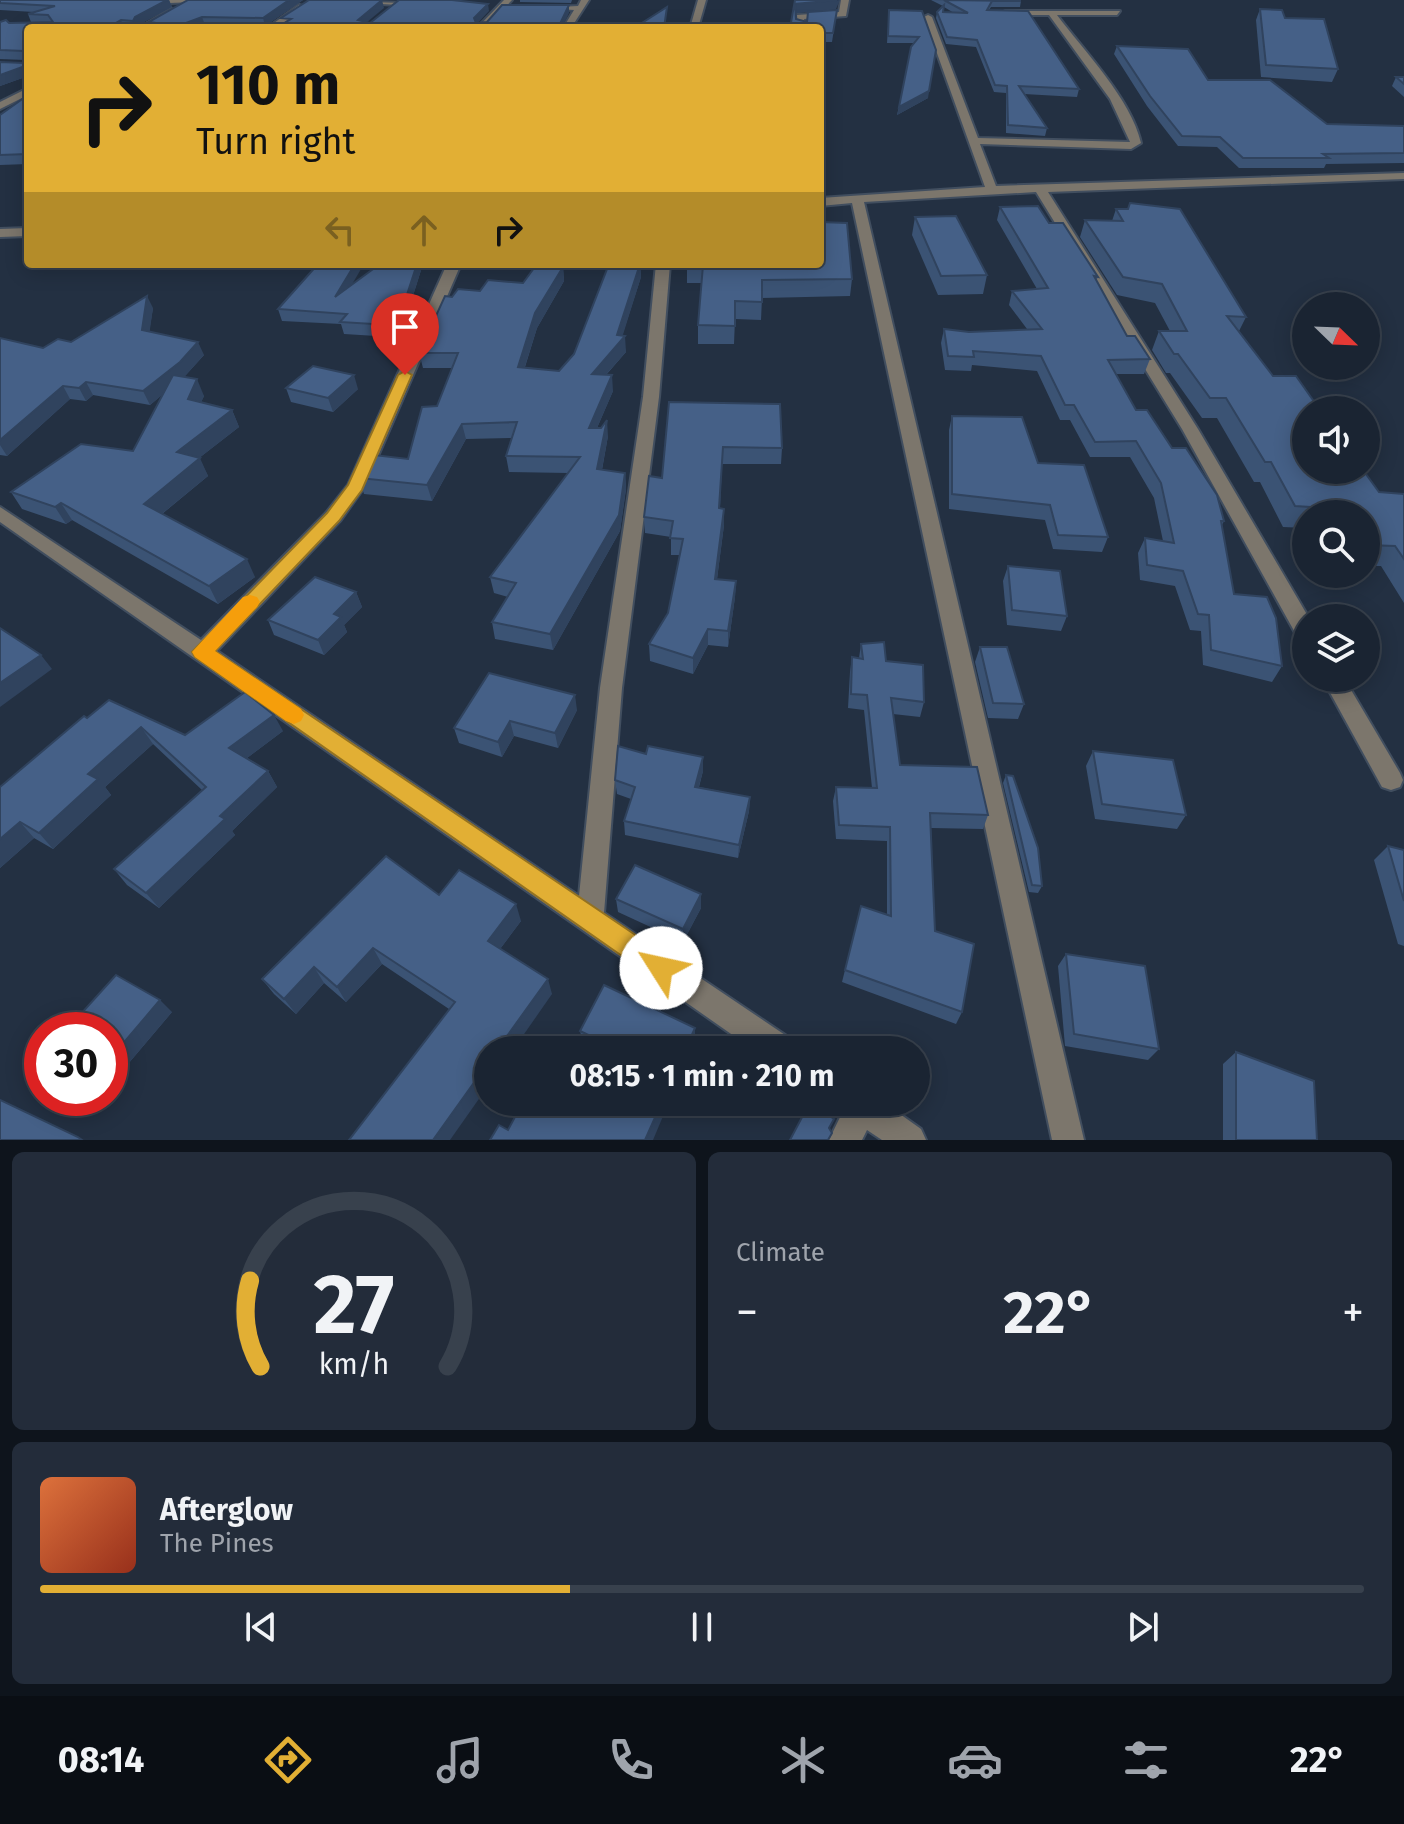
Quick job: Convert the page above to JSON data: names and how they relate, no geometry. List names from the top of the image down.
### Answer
{
  "north": "bottom right",
  "page": {
    "turn": ["110 m", "Turn right"],
    "limit": "30",
    "trip": "08:15 · 1 min · 210 m",
    "tile": "Climate",
    "heat": ["−", "22°", "+"],
    "song": ["Afterglow", "The Pines"],
    "tabs": ["08:14", "22°"],
    "gauge": ["27", "km/h"]
  }
}
